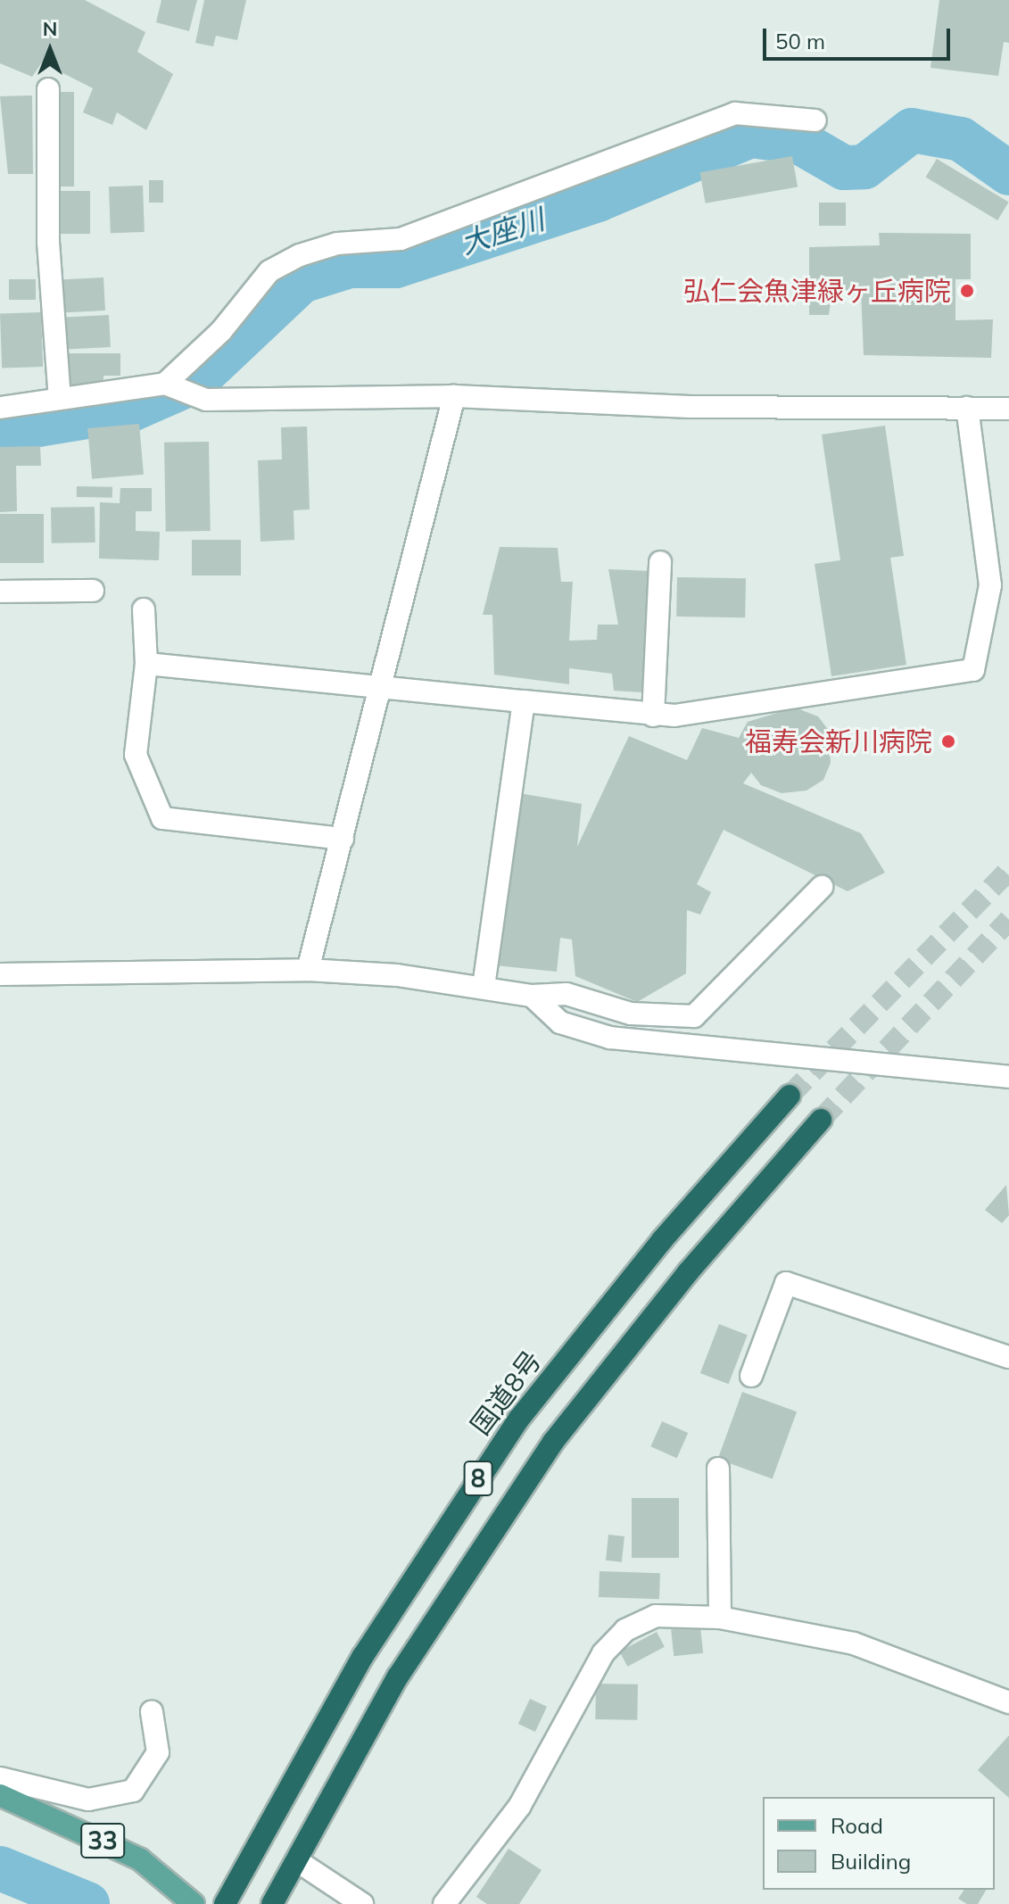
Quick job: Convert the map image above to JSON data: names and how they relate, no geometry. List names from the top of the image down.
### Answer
{
  "streets": {
    "highway": ["国道8号", "8"],
    "main road": ["33"]
  },
  "water": ["大座川"],
  "places": ["弘仁会魚津緑ヶ丘病院", "福寿会新川病院"],
  "legend": ["Road", "Building"],
  "scale_bar": "50 m",
  "north": "top"
}
